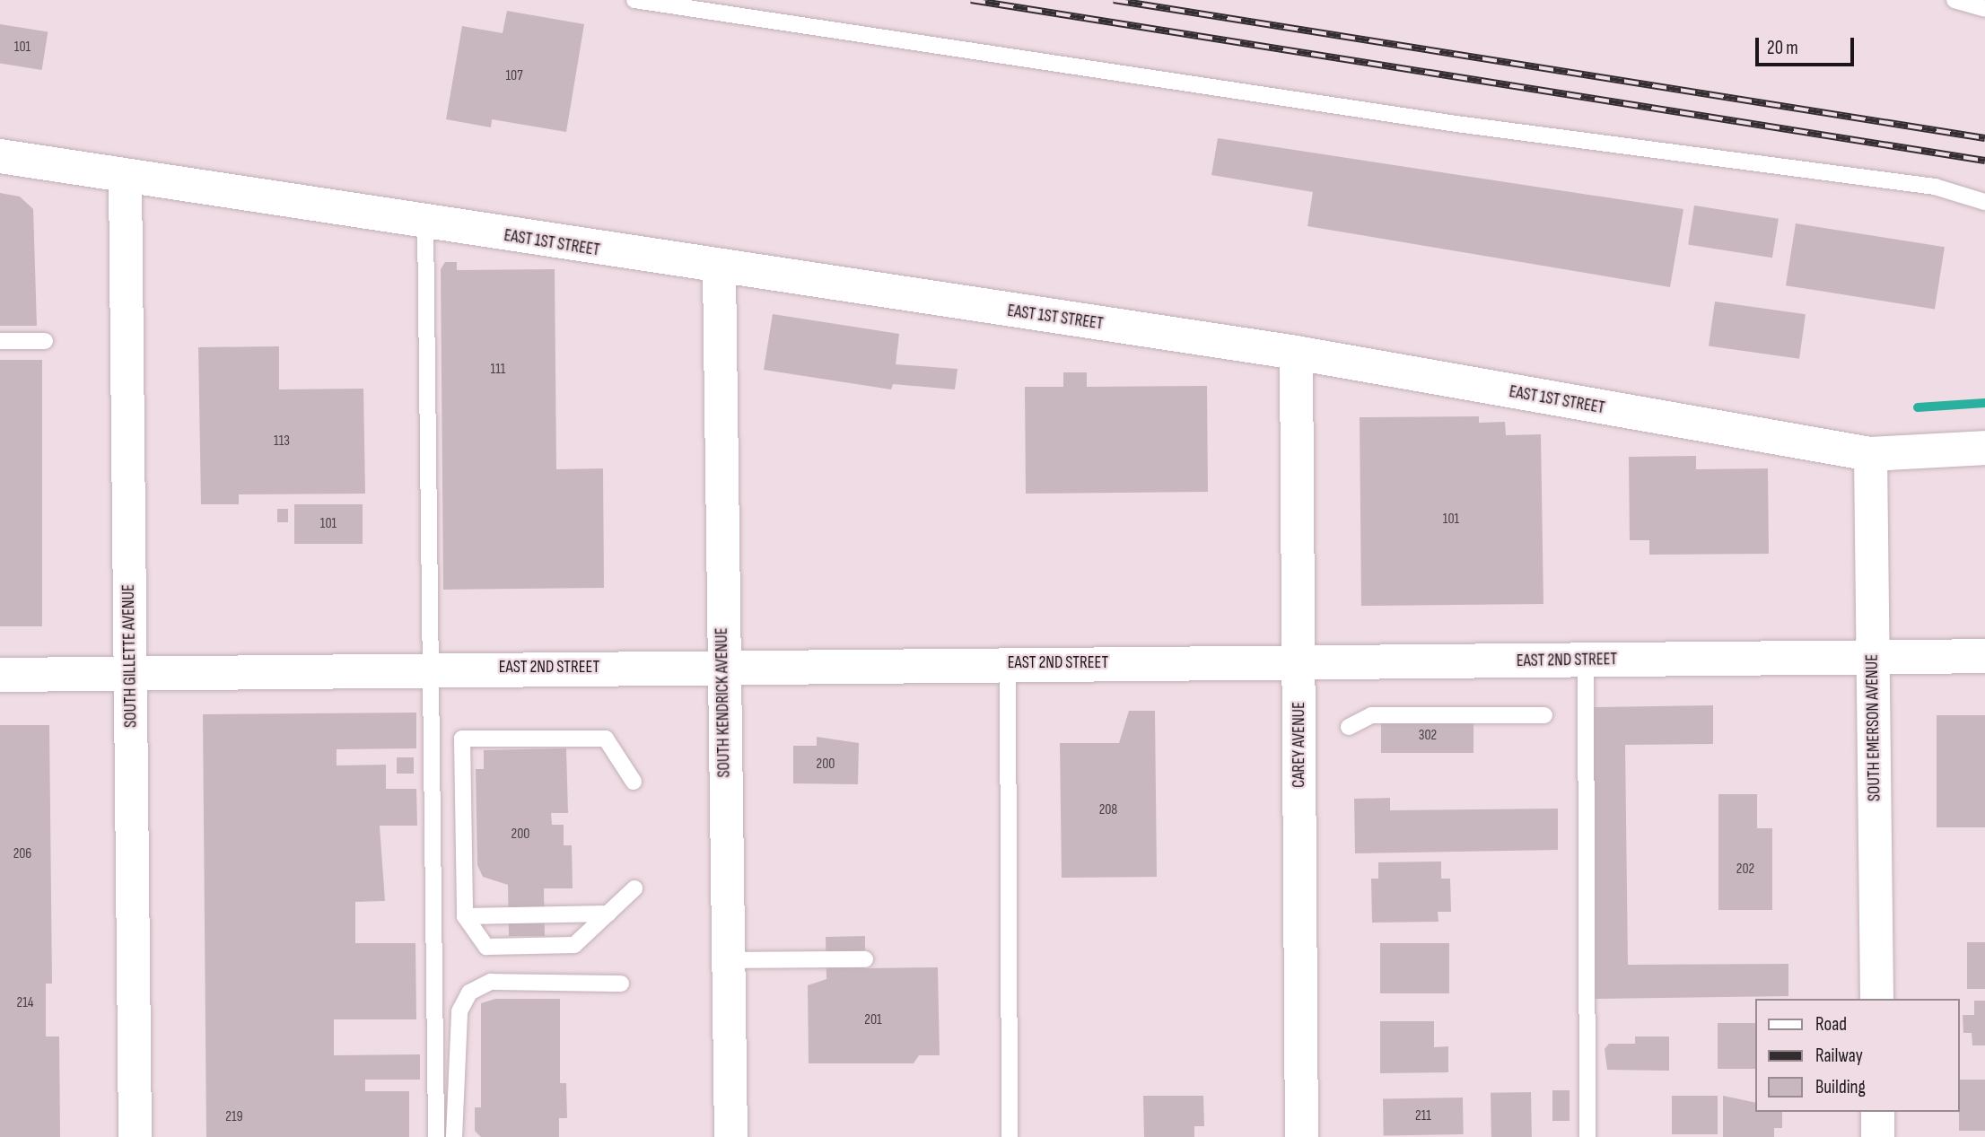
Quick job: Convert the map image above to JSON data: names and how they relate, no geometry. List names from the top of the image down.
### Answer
{
  "streets": {
    "street": [
      "EAST 1ST STREET",
      "SOUTH GILLETTE AVENUE",
      "EAST 2ND STREET",
      "SOUTH KENDRICK AVENUE",
      "SOUTH EMERSON AVENUE",
      "CAREY AVENUE"
    ]
  },
  "crossings": [
    ["EAST 1ST STREET", "SOUTH GILLETTE AVENUE"],
    ["EAST 1ST STREET", "SOUTH KENDRICK AVENUE"],
    ["EAST 1ST STREET", "SOUTH EMERSON AVENUE"],
    ["EAST 1ST STREET", "CAREY AVENUE"],
    ["SOUTH GILLETTE AVENUE", "EAST 2ND STREET"],
    ["EAST 2ND STREET", "SOUTH KENDRICK AVENUE"],
    ["EAST 2ND STREET", "SOUTH EMERSON AVENUE"],
    ["EAST 2ND STREET", "CAREY AVENUE"]
  ],
  "house_numbers": [
    "101",
    "107",
    "111",
    "113",
    "101",
    "101",
    "302",
    "200",
    "208",
    "200",
    "206",
    "202",
    "214",
    "201",
    "211",
    "219"
  ],
  "legend": ["Road", "Railway", "Building"],
  "scale_bar": "20 m"
}
